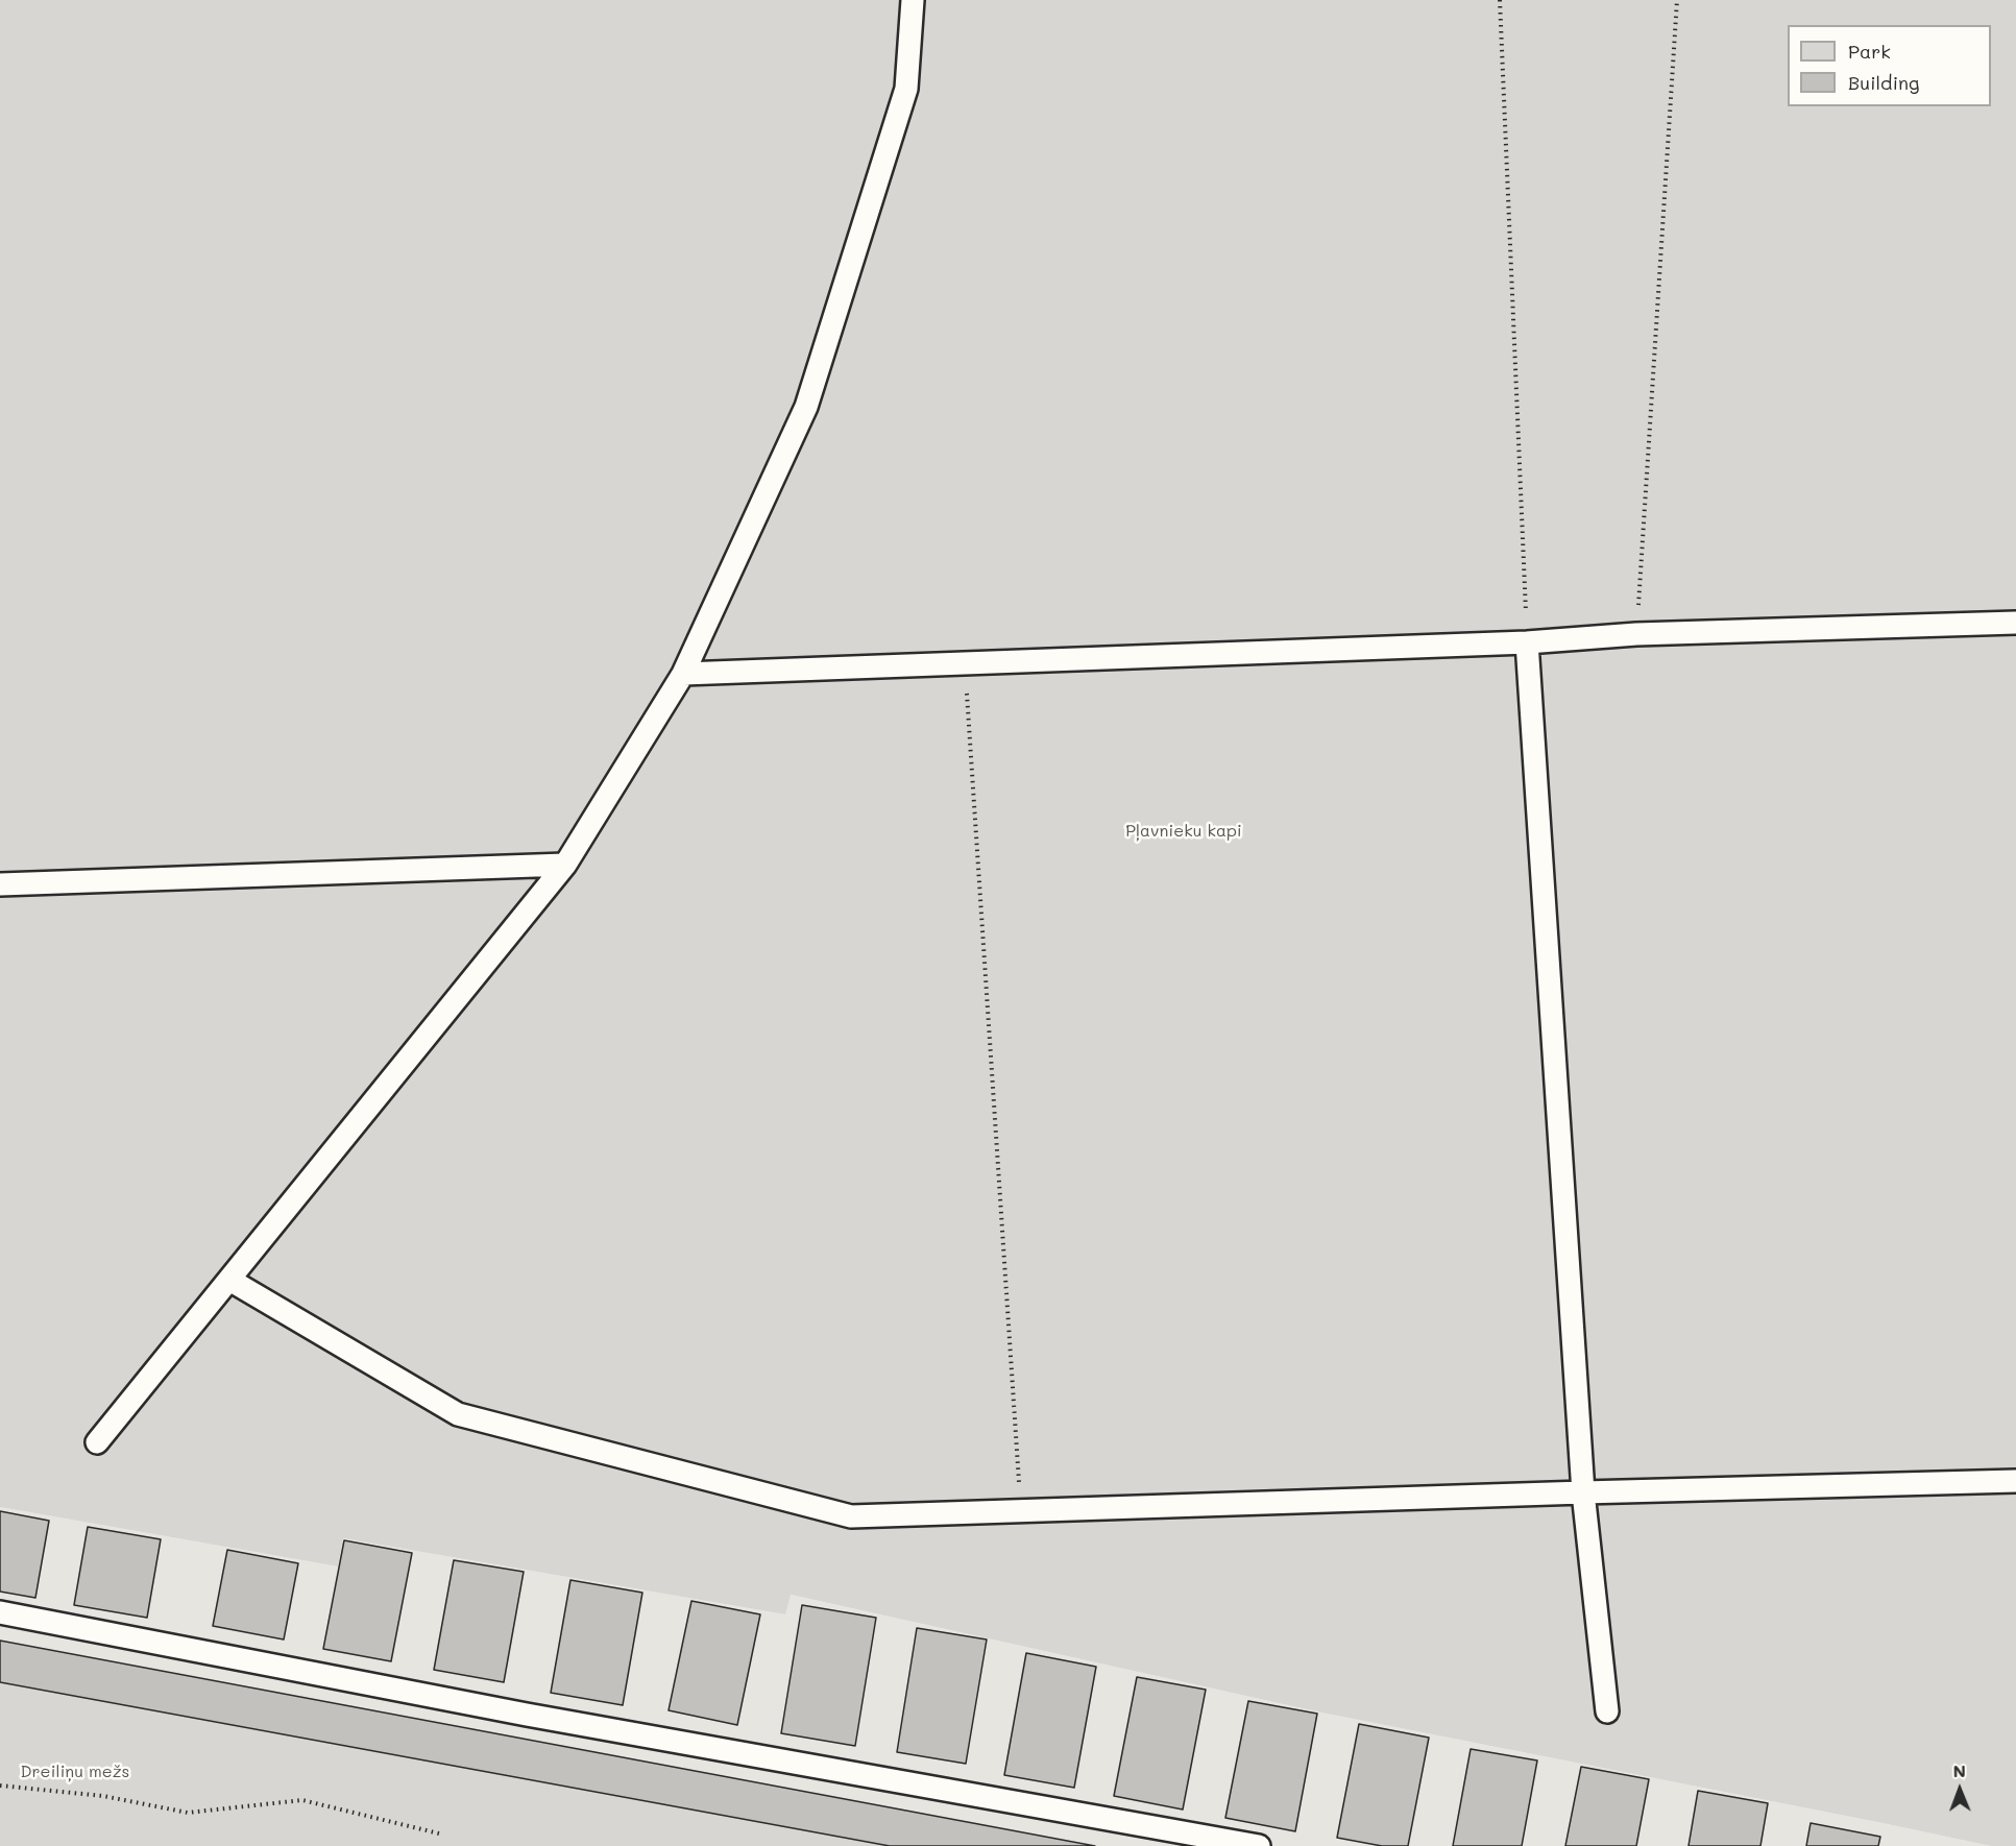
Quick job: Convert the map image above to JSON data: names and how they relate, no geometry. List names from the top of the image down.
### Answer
{
  "parks": ["Pļavnieku kapi", "Dreiliņu mežs"],
  "legend": ["Park", "Building"],
  "north": "top"
}
